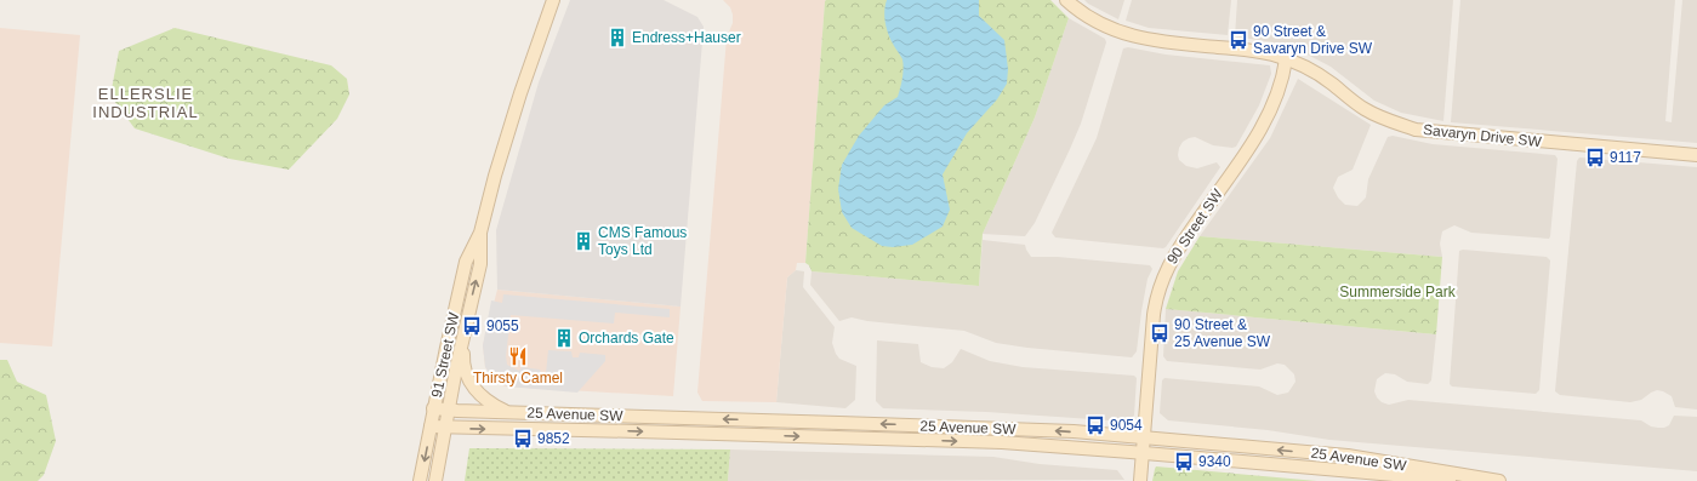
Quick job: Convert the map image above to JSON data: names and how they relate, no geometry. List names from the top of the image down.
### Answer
{
  "streets": {
    "main road": [
      "Savaryn Drive SW",
      "90 Street SW",
      "91 Street SW",
      "25 Avenue SW"
    ]
  },
  "crossings": [
    ["Savaryn Drive SW", "90 Street SW"],
    ["90 Street SW", "25 Avenue SW"],
    ["91 Street SW", "25 Avenue SW"]
  ],
  "districts": ["ELLERSLIE INDUSTRIAL"],
  "parks": ["Summerside Park"],
  "places": {
    "building": ["Endress+Hauser", "CMS Famous Toys Ltd", "Orchards Gate"],
    "bus stop": [
      "90 Street & Savaryn Drive SW",
      "9117",
      "9055",
      "90 Street & 25 Avenue SW",
      "9054",
      "9852",
      "9340"
    ],
    "restaurant": ["Thirsty Camel"]
  }
}
